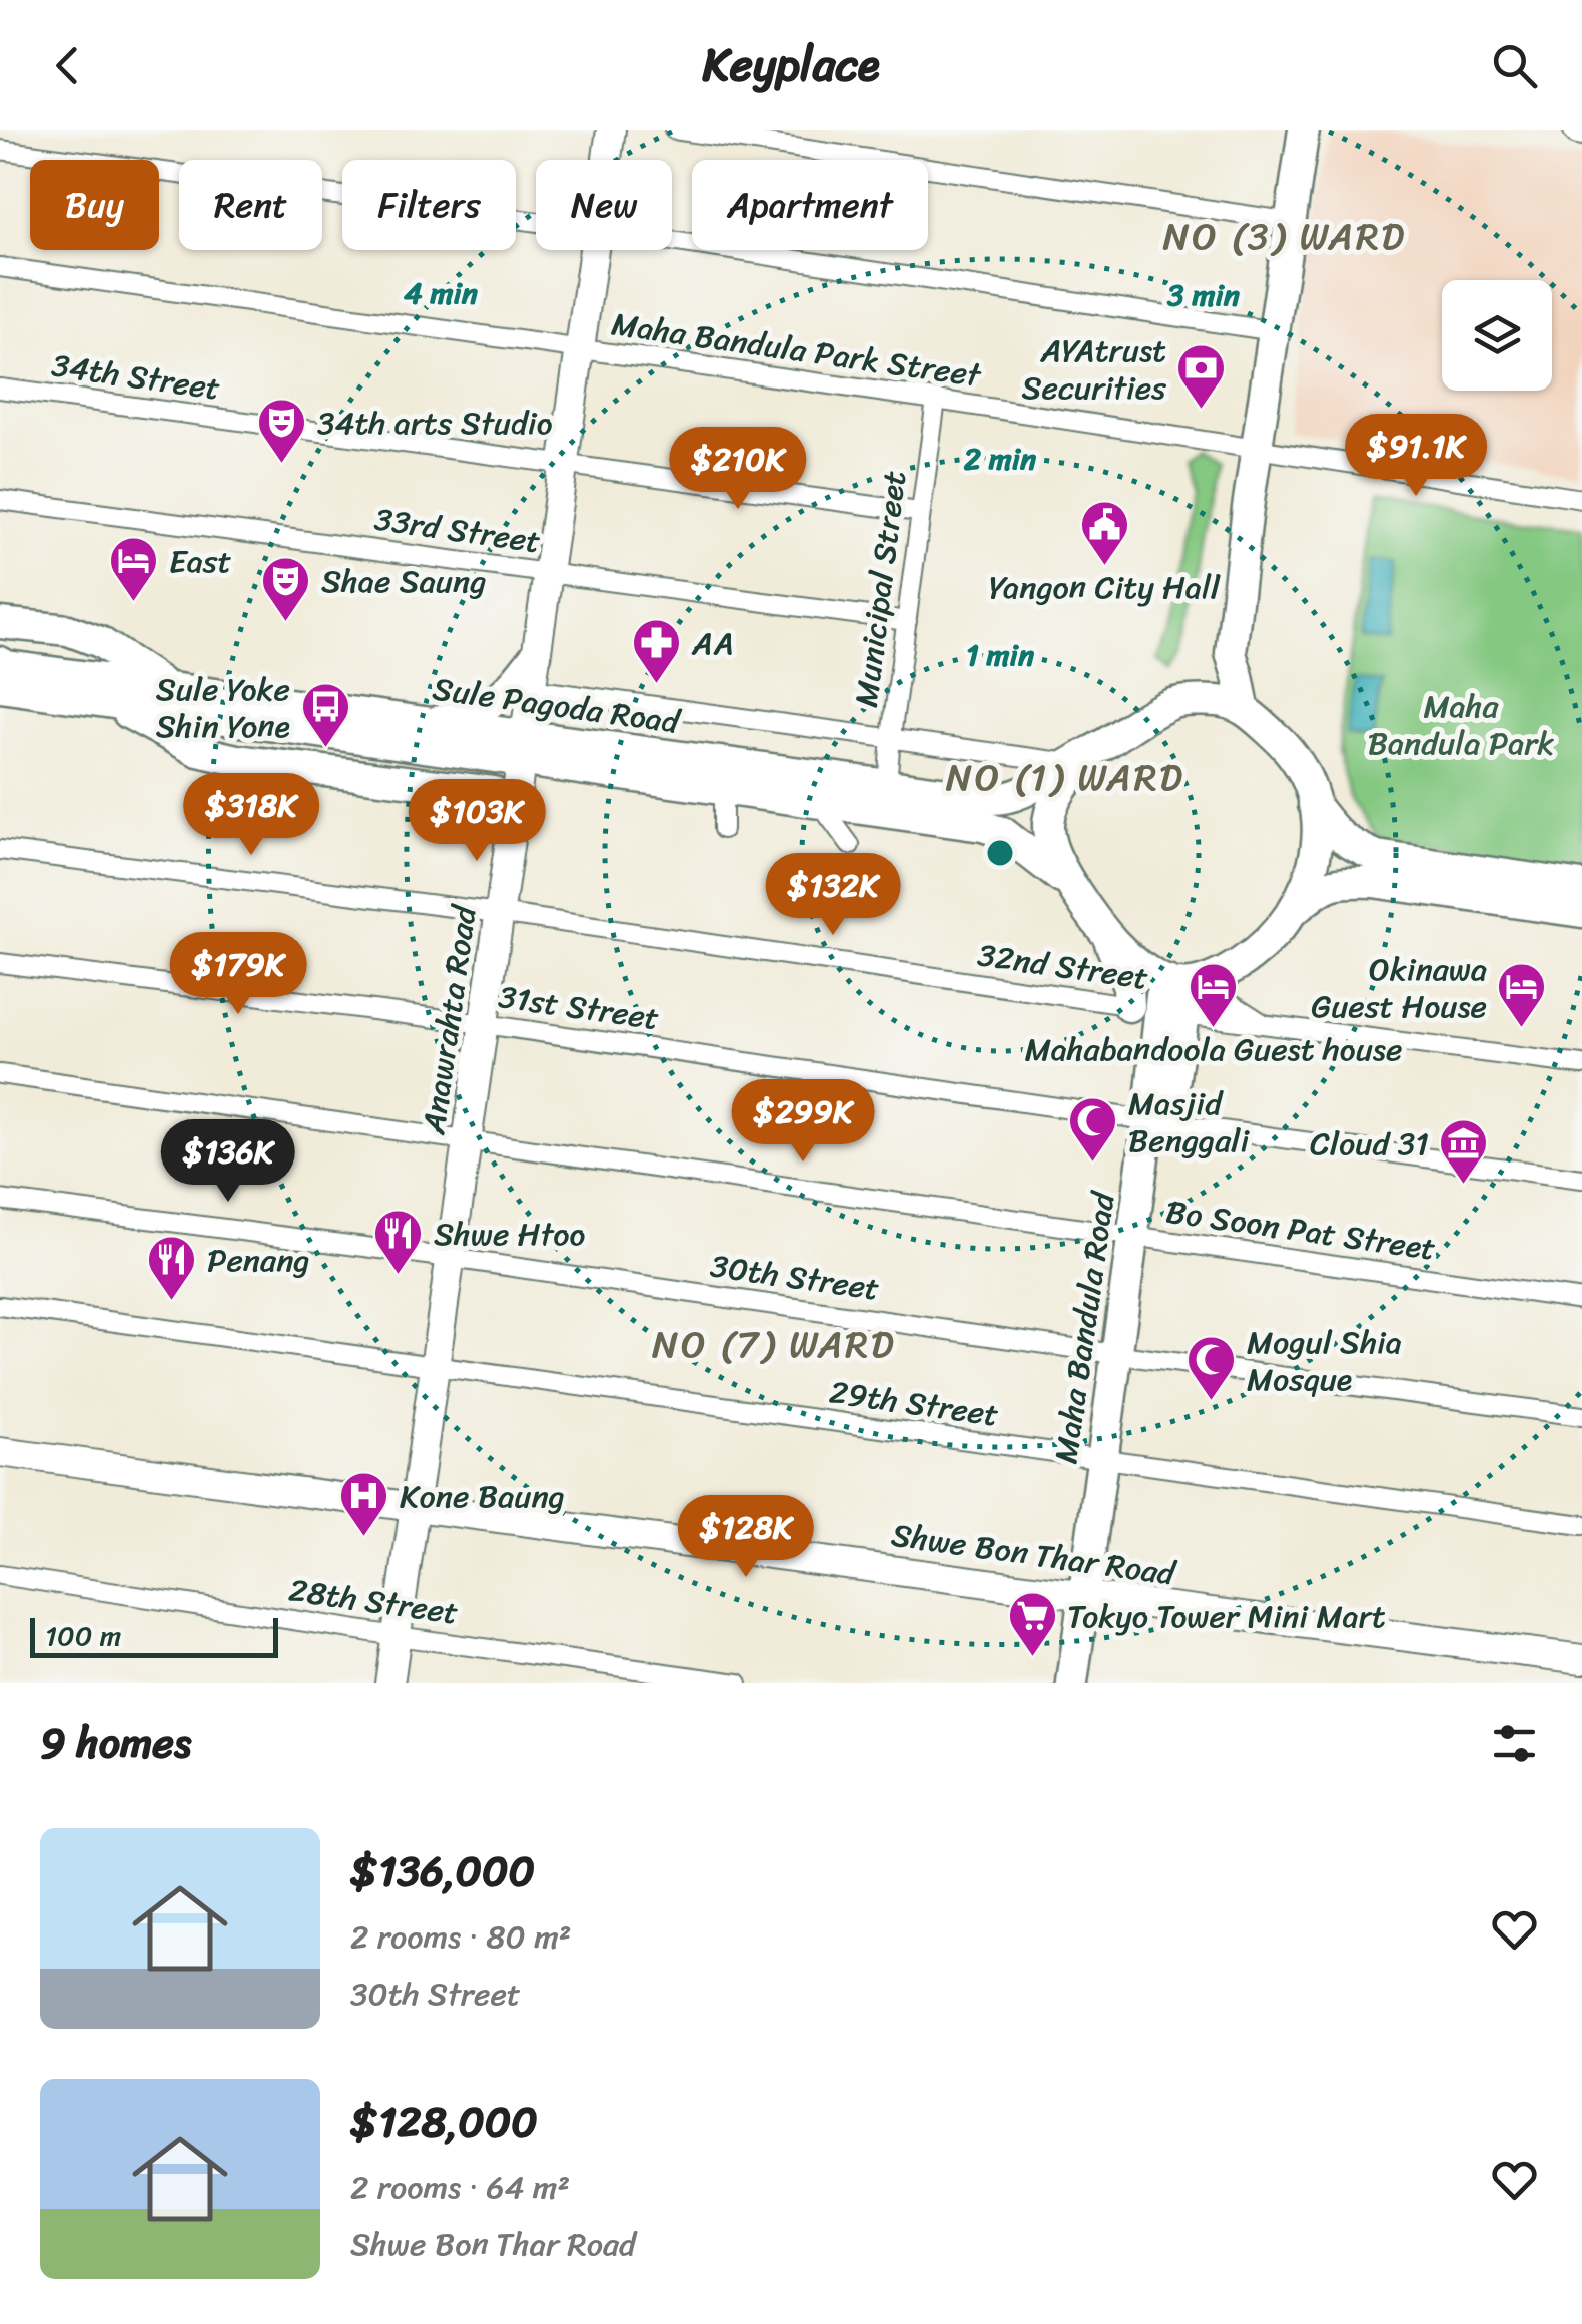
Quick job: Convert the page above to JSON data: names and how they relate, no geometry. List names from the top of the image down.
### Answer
{
  "streets": {
    "main road": [
      "Sule Pagoda Road",
      "Anawrahta Road",
      "Maha Bandula Road",
      "Shwe Bon Thar Road"
    ],
    "street": [
      "Maha Bandula Park Street",
      "34th Street",
      "33rd Street",
      "Municipal Street",
      "32nd Street",
      "31st Street",
      "Bo Soon Pat Street",
      "30th Street",
      "29th Street",
      "28th Street"
    ]
  },
  "crossings": [
    ["Maha Bandula Park Street", "Municipal Street"],
    ["Maha Bandula Park Street", "Anawrahta Road"],
    ["34th Street", "Municipal Street"],
    ["34th Street", "Anawrahta Road"],
    ["33rd Street", "Municipal Street"],
    ["33rd Street", "Anawrahta Road"],
    ["Municipal Street", "Sule Pagoda Road"],
    ["Sule Pagoda Road", "32nd Street"],
    ["Sule Pagoda Road", "Anawrahta Road"],
    ["Sule Pagoda Road", "Maha Bandula Road"],
    ["32nd Street", "Anawrahta Road"],
    ["32nd Street", "Maha Bandula Road"],
    ["31st Street", "Anawrahta Road"],
    ["31st Street", "Maha Bandula Road"],
    ["Anawrahta Road", "Bo Soon Pat Street"],
    ["Anawrahta Road", "30th Street"],
    ["Anawrahta Road", "29th Street"],
    ["Anawrahta Road", "Shwe Bon Thar Road"],
    ["Anawrahta Road", "28th Street"],
    ["Bo Soon Pat Street", "Maha Bandula Road"],
    ["30th Street", "Maha Bandula Road"],
    ["Maha Bandula Road", "29th Street"],
    ["Maha Bandula Road", "Shwe Bon Thar Road"]
  ],
  "districts": ["NO (3) WARD", "NO (1) WARD", "NO (7) WARD"],
  "parks": ["Maha Bandula Park"],
  "places": {
    "bank": ["AYAtrust Securities"],
    "theatre": ["34th arts Studio", "Shae Saung"],
    "public building": ["Yangon City Hall"],
    "hotel": ["East", "Mahabandoola Guest house", "Okinawa Guest House"],
    "pharmacy": ["AA"],
    "bus stop": ["Sule Yoke Shin Yone"],
    "mosque": ["Masjid Benggali", "Mogul Shia Mosque"],
    "museum": ["Cloud 31"],
    "restaurant": ["Shwe Htoo", "Penang"],
    "hospital": ["Kone Baung"],
    "supermarket": ["Tokyo Tower Mini Mart"]
  },
  "scale_bar": "100 m",
  "page": {
    "header": "Keyplace",
    "chip": [
      "Buy",
      "Rent",
      "Filters",
      "New",
      "Apartment"
    ],
    "price": [
      "$91.1K",
      "$210K",
      "$318K",
      "$103K",
      "$132K",
      "$179K",
      "$299K",
      "$136K",
      "$128K"
    ],
    "scale": "100 m",
    "heading": "9 homes",
    "list": [
      {
        "name": "$136,000",
        "note": "2 rooms · 80 m² · 30th Street"
      },
      {
        "name": "$128,000",
        "note": "2 rooms · 64 m² · Shwe Bon Thar Road"
      }
    ]
  },
  "rings": [
    "4 min",
    "3 min",
    "2 min",
    "1 min"
  ]
}
